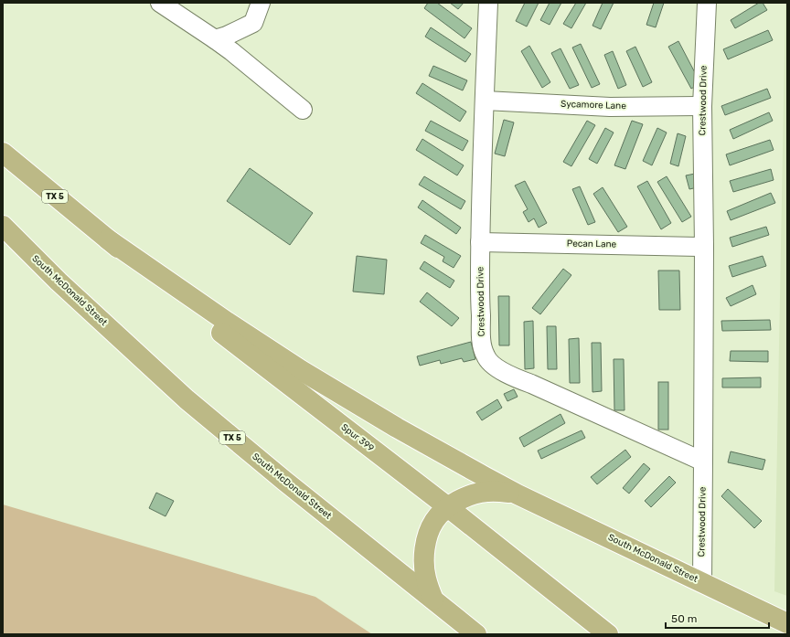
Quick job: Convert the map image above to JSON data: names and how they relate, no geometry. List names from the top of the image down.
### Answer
{
  "streets": {
    "main road": ["TX 5", "South McDonald Street", "Spur 399"],
    "lane": ["Crestwood Drive", "Sycamore Lane", "Pecan Lane"]
  },
  "crossings": [
    ["Crestwood Drive", "Sycamore Lane"],
    ["Crestwood Drive", "Pecan Lane"],
    ["Crestwood Drive", "South McDonald Street"],
    ["TX 5", "South McDonald Street"],
    ["TX 5", "Spur 399"]
  ],
  "scale_bar": "50 m"
}
